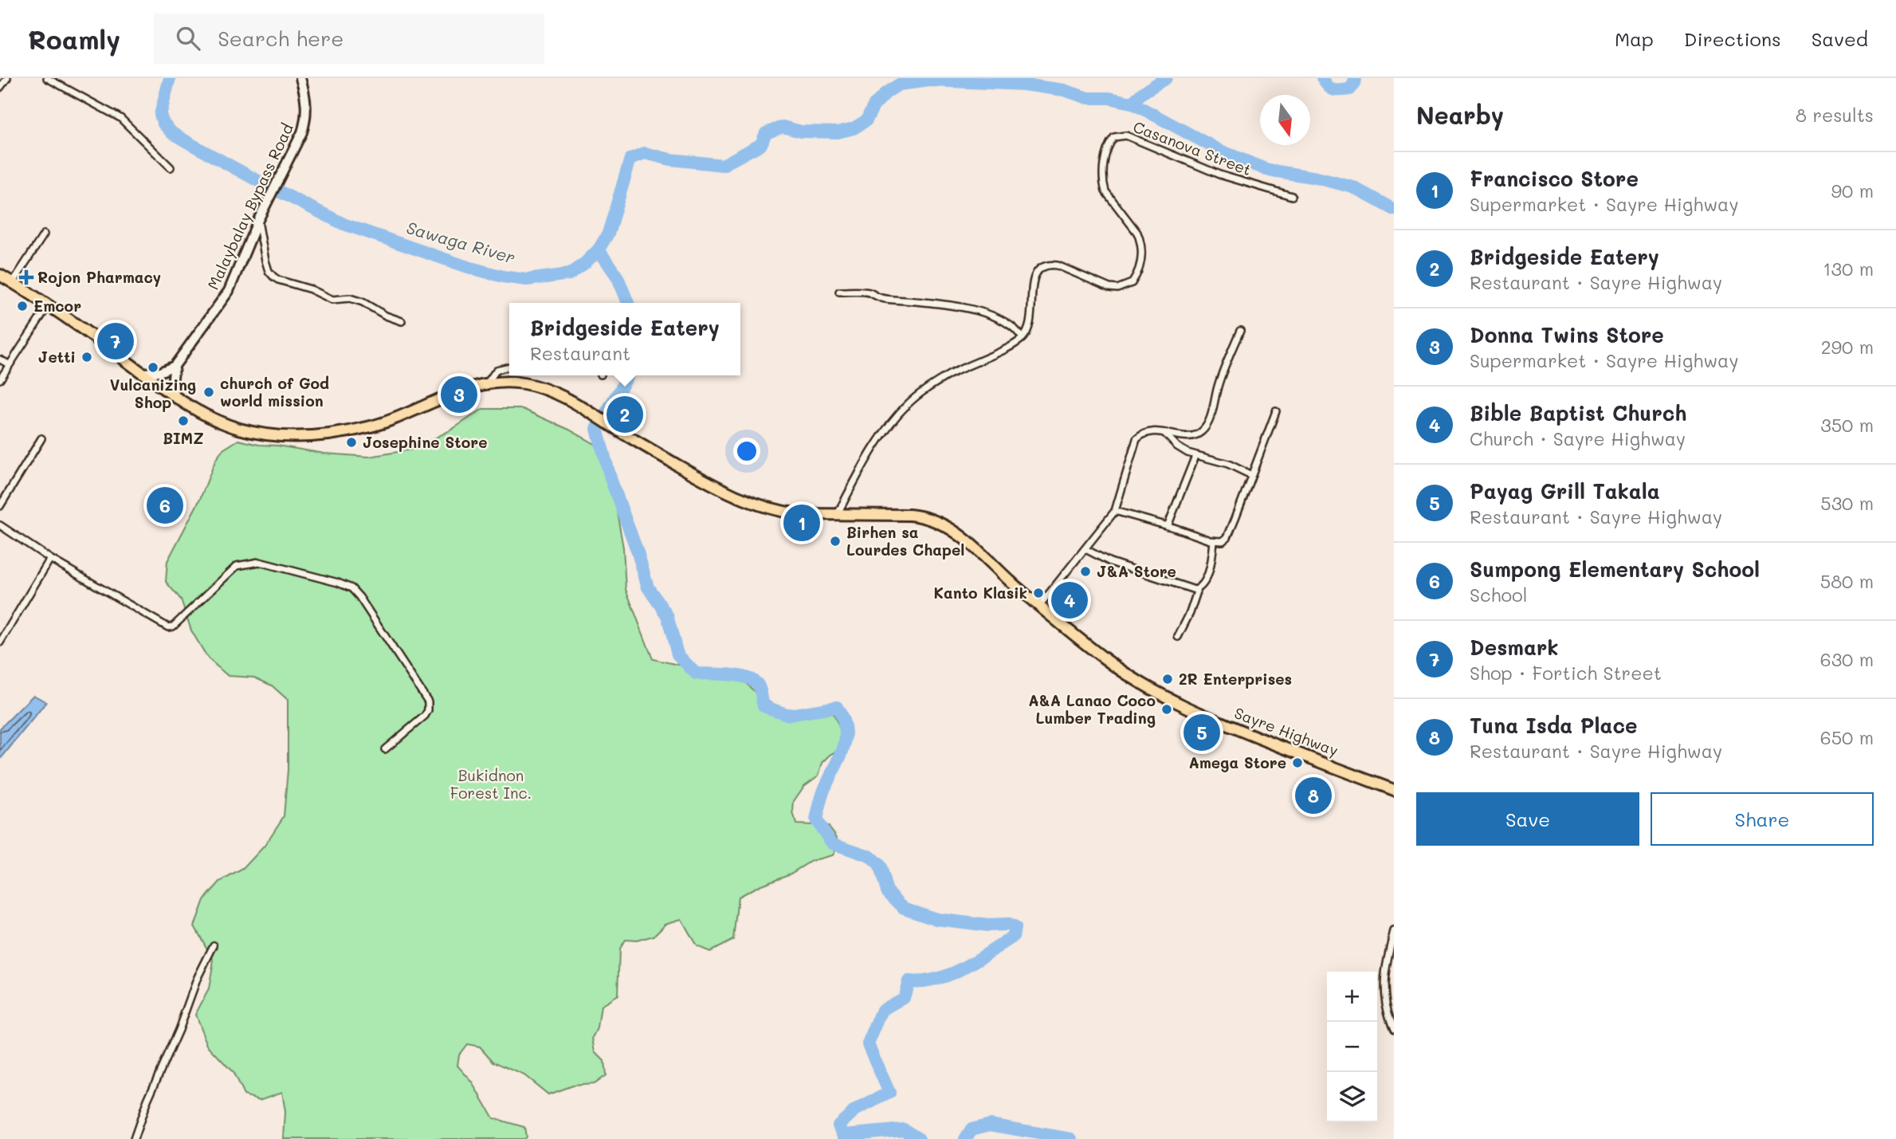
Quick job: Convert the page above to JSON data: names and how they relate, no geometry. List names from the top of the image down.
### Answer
{
  "streets": {
    "highway": ["Sayre Highway"],
    "main road": ["Malaybalay Bypass Road"],
    "street": ["Casanova Street"]
  },
  "water": ["Sawaga River"],
  "parks": ["Bukidnon Forest Inc."],
  "places": {
    "health": ["Rojon Pharmacy"],
    "other": [
      "Emcor",
      "Jetti",
      "Vulcanizing Shop",
      "church of God world mission",
      "BIMZ",
      "Josephine Store",
      "Birhen sa Lourdes Chapel",
      "J&A Store",
      "Kanto Klasik",
      "2R Enterprises",
      "A&A Lanao Coco Lumber Trading",
      "Amega Store"
    ]
  },
  "north": "bottom",
  "page": {
    "header": "Roamly",
    "search": "Search here",
    "nav": ["Map", "Directions", "Saved"],
    "heading": ["Nearby", "8 results"],
    "list": [
      {
        "mark": "1",
        "name": "Francisco Store",
        "note": "Supermarket · Sayre Highway",
        "value": "90 m"
      },
      {
        "mark": "2",
        "name": "Bridgeside Eatery",
        "note": "Restaurant · Sayre Highway",
        "value": "130 m"
      },
      {
        "mark": "3",
        "name": "Donna Twins Store",
        "note": "Supermarket · Sayre Highway",
        "value": "290 m"
      },
      {
        "mark": "4",
        "name": "Bible Baptist Church",
        "note": "Church · Sayre Highway",
        "value": "350 m"
      },
      {
        "mark": "5",
        "name": "Payag Grill Takala",
        "note": "Restaurant · Sayre Highway",
        "value": "530 m"
      },
      {
        "mark": "6",
        "name": "Sumpong Elementary School",
        "note": "School",
        "value": "580 m"
      },
      {
        "mark": "7",
        "name": "Desmark",
        "note": "Shop · Fortich Street",
        "value": "630 m"
      },
      {
        "mark": "8",
        "name": "Tuna Isda Place",
        "note": "Restaurant · Sayre Highway",
        "value": "650 m"
      }
    ],
    "popup": ["Bridgeside Eatery", "Restaurant"],
    "pins": [
      "7",
      "3",
      "2",
      "6",
      "1",
      "4",
      "5",
      "8"
    ],
    "buttons": ["Save", "Share"],
    "map_buttons": ["+", "−"]
  }
}
